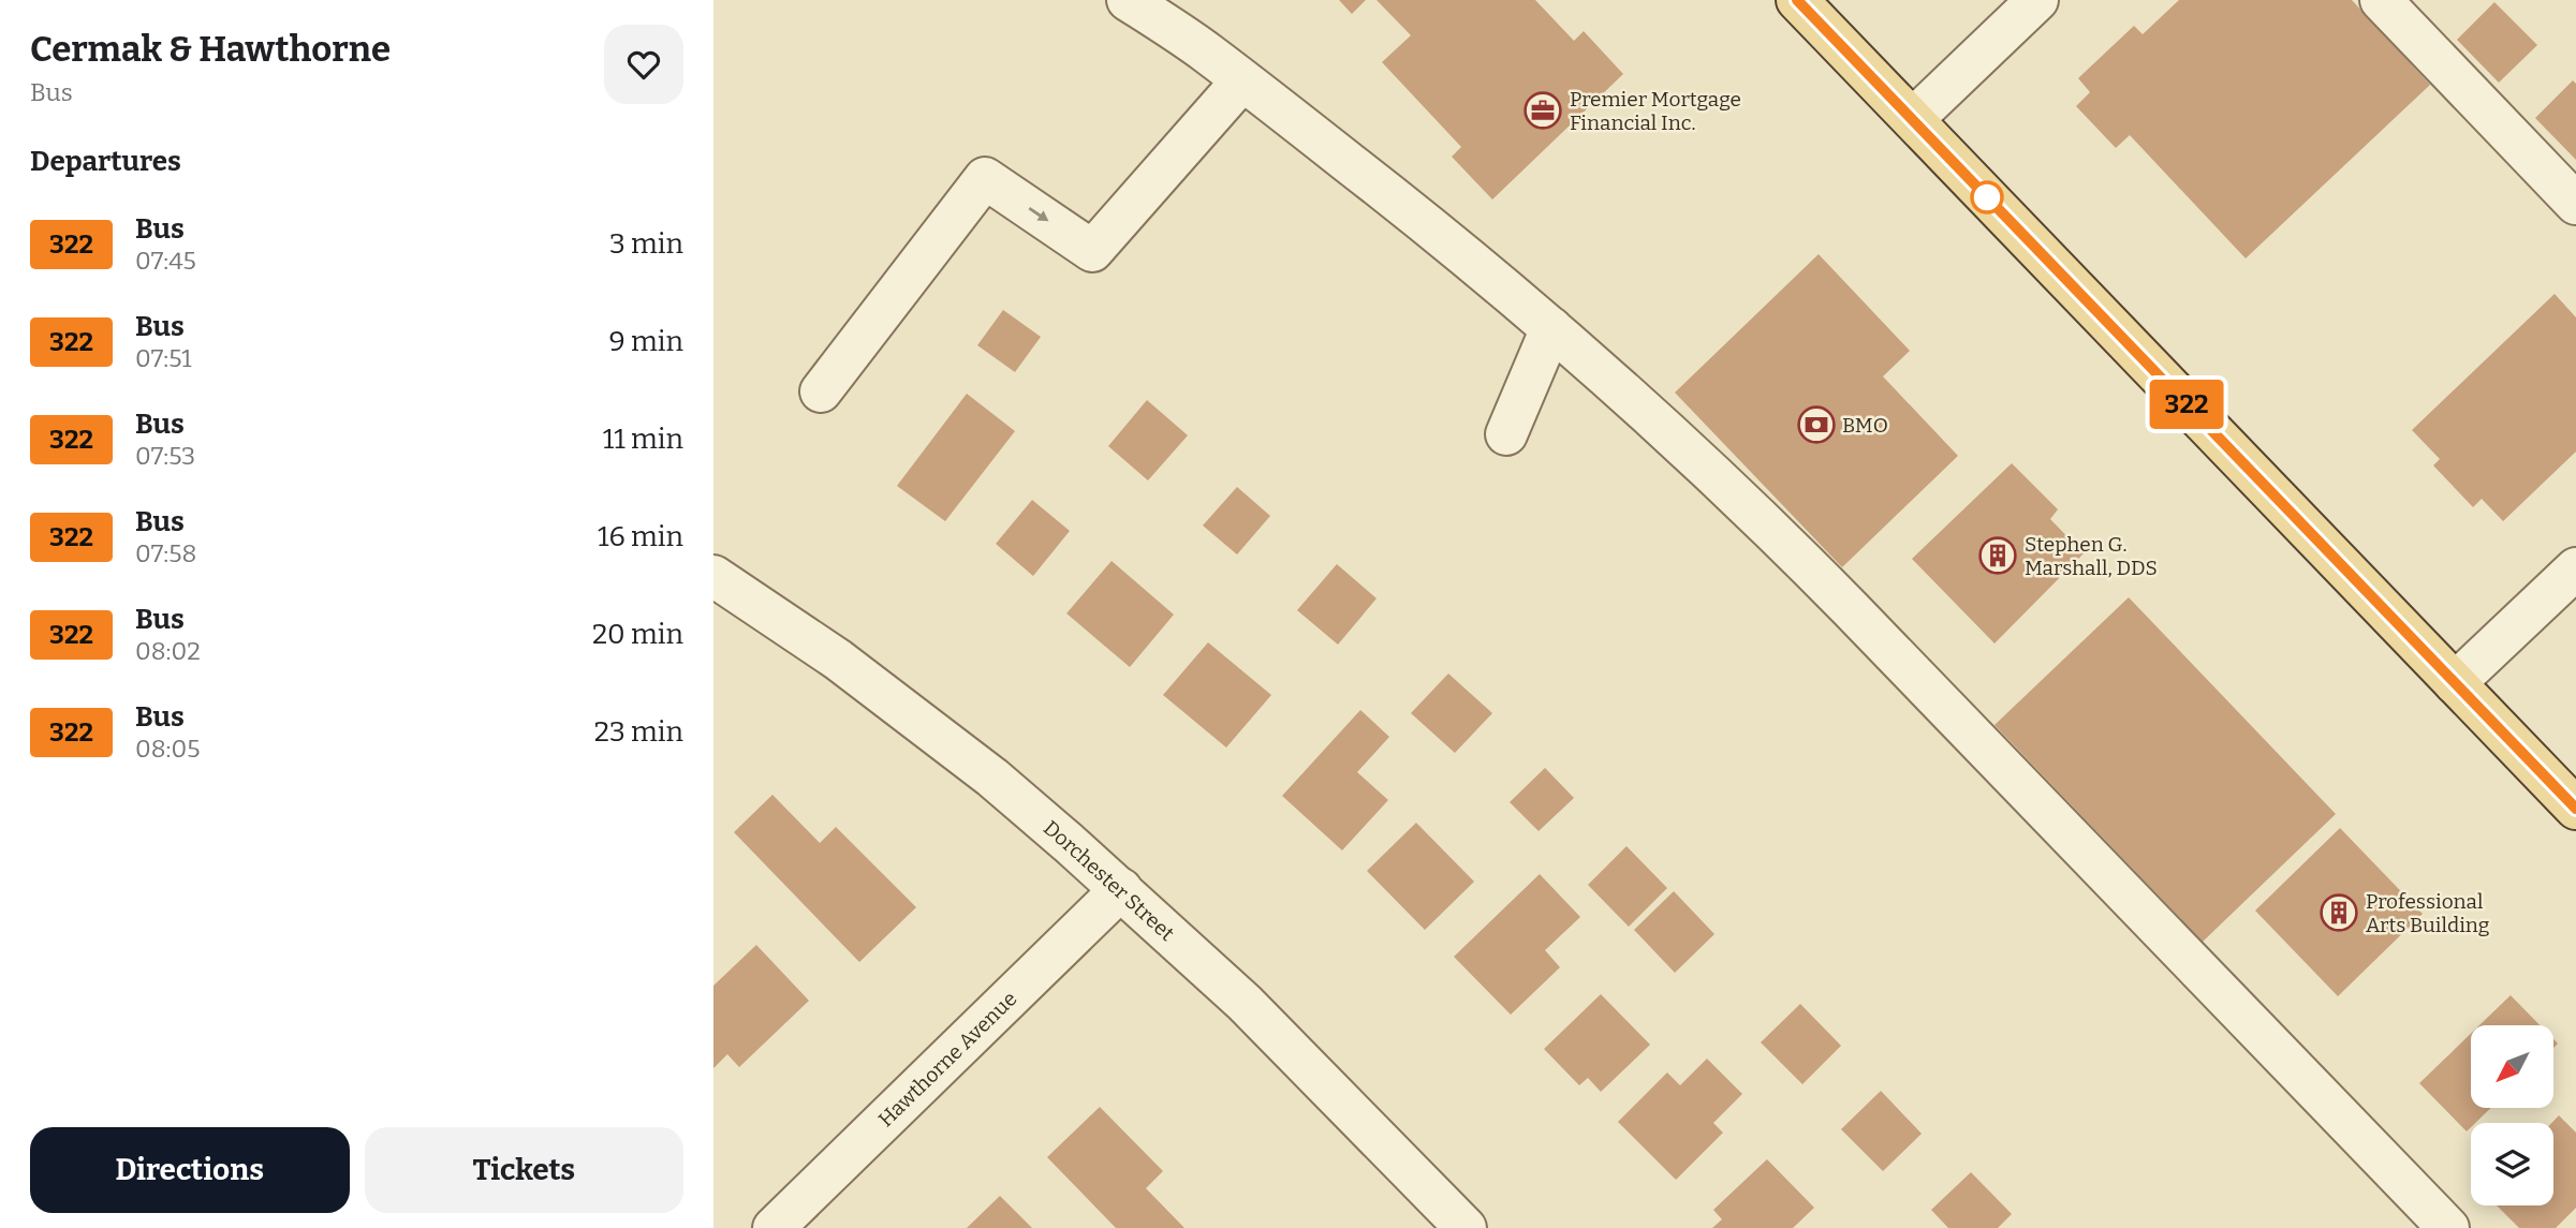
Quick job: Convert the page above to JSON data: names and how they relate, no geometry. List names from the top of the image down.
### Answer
{
  "streets": {
    "street": ["Dorchester Street", "Hawthorne Avenue"]
  },
  "crossings": [
    ["Dorchester Street", "Hawthorne Avenue"]
  ],
  "places": {
    "office": ["Premier Mortgage Financial Inc."],
    "bank": ["BMO"],
    "building": ["Stephen G. Marshall, DDS", "Professional Arts Building"]
  },
  "lines": ["bus line 322"],
  "north": "bottom left",
  "page": {
    "heading": [
      ["Cermak & Hawthorne", "Bus"],
      "Departures"
    ],
    "on_map": "322",
    "list": [
      {
        "mark": "322",
        "name": "Bus",
        "note": "07:45",
        "value": "3 min"
      },
      {
        "mark": "322",
        "name": "Bus",
        "note": "07:51",
        "value": "9 min"
      },
      {
        "mark": "322",
        "name": "Bus",
        "note": "07:53",
        "value": "11 min"
      },
      {
        "mark": "322",
        "name": "Bus",
        "note": "07:58",
        "value": "16 min"
      },
      {
        "mark": "322",
        "name": "Bus",
        "note": "08:02",
        "value": "20 min"
      },
      {
        "mark": "322",
        "name": "Bus",
        "note": "08:05",
        "value": "23 min"
      }
    ],
    "buttons": ["Directions", "Tickets"]
  }
}
